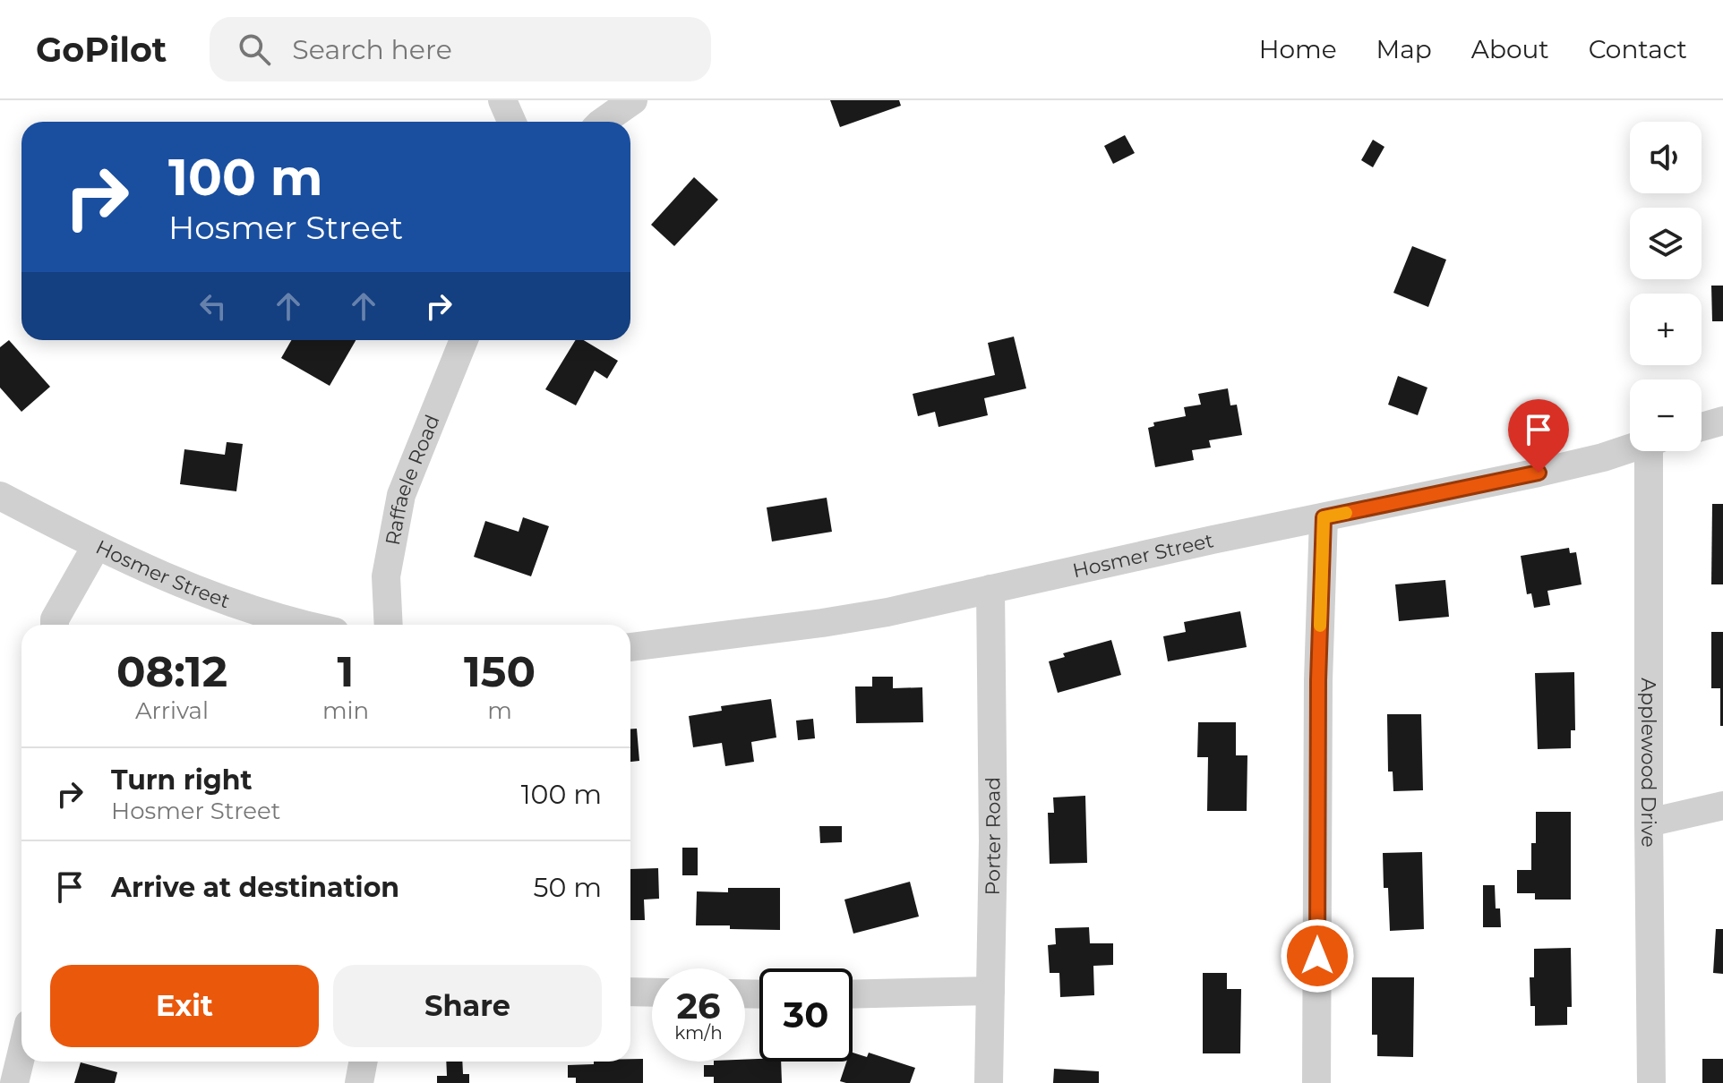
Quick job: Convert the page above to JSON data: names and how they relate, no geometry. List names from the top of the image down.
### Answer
{
  "streets": {
    "street": [
      "Raffaele Road",
      "Hosmer Street",
      "Applewood Drive",
      "Porter Road"
    ]
  },
  "crossings": [
    ["Hosmer Street", "Porter Road"]
  ],
  "page": {
    "header": "GoPilot",
    "search": "Search here",
    "nav": [
      "Home",
      "Map",
      "About",
      "Contact"
    ],
    "map_buttons": ["+", "−"],
    "turn": ["100 m", "Hosmer Street"],
    "eta": [
      "08:12",
      "Arrival",
      "1",
      "min",
      "150",
      "m"
    ],
    "list": [
      {
        "name": "Turn right",
        "note": "Hosmer Street",
        "value": "100 m"
      },
      {
        "name": "Arrive at destination",
        "value": "50 m"
      }
    ],
    "buttons": ["Exit", "Share"],
    "speed": "26 km/h",
    "limit": "30"
  }
}
